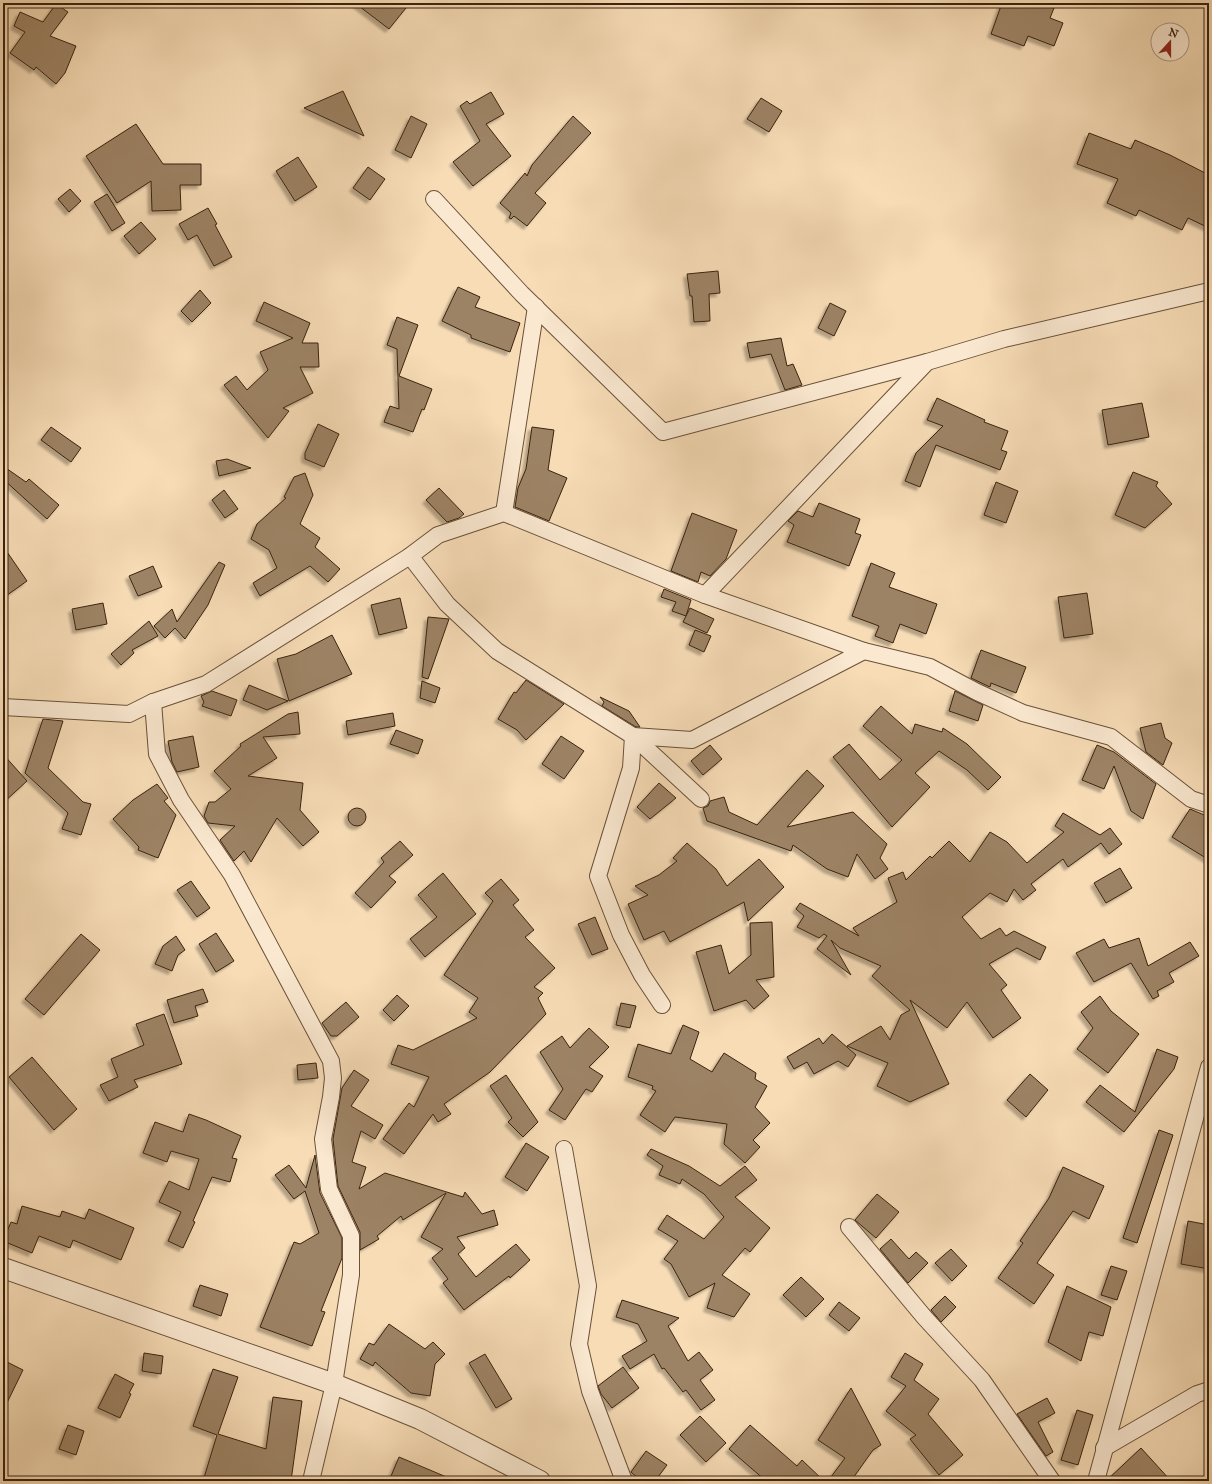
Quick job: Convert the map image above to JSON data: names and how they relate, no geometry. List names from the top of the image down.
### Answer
{
  "north": "top"
}
